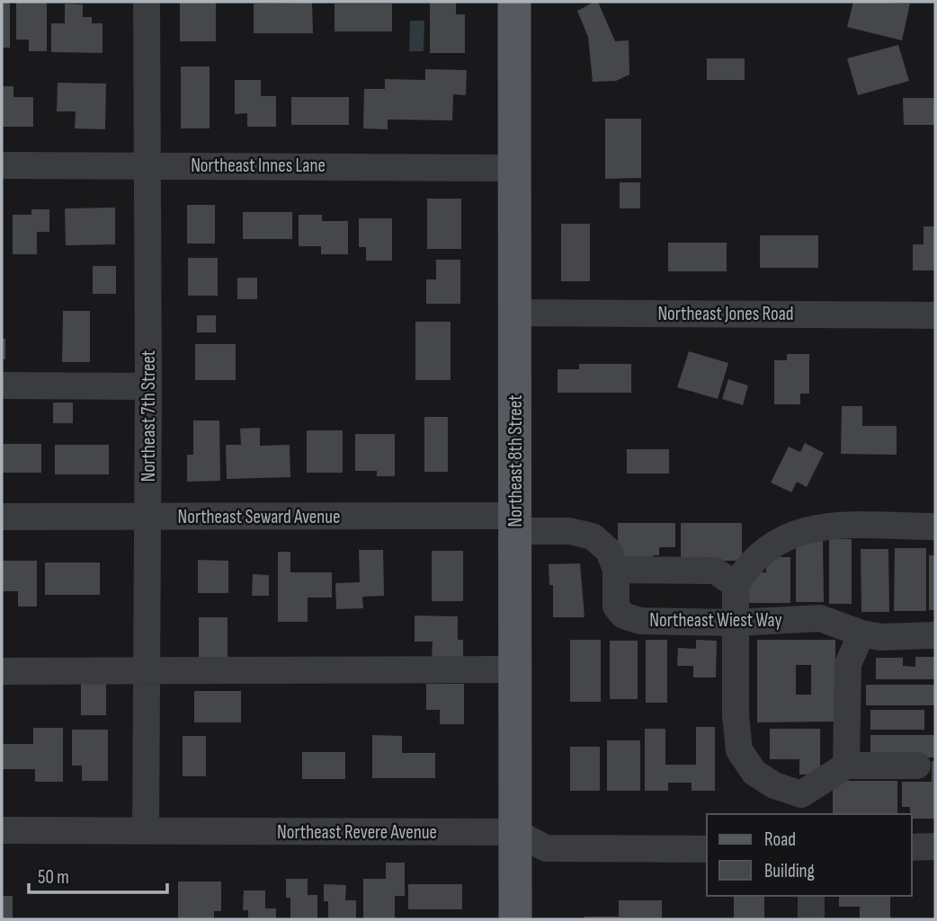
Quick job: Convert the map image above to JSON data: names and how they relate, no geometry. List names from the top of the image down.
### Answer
{
  "streets": {
    "main road": ["Northeast 8th Street"],
    "street": [
      "Northeast Innes Lane",
      "Northeast Jones Road",
      "Northeast 7th Street",
      "Northeast Seward Avenue",
      "Northeast Wiest Way",
      "Northeast Revere Avenue"
    ]
  },
  "crossings": [
    ["Northeast Innes Lane", "Northeast 7th Street"],
    ["Northeast Innes Lane", "Northeast 8th Street"],
    ["Northeast Jones Road", "Northeast 8th Street"],
    ["Northeast 7th Street", "Northeast Seward Avenue"],
    ["Northeast 7th Street", "Northeast Revere Avenue"],
    ["Northeast 8th Street", "Northeast Seward Avenue"],
    ["Northeast 8th Street", "Northeast Revere Avenue"]
  ],
  "legend": ["Road", "Building"],
  "scale_bar": "50 m"
}
